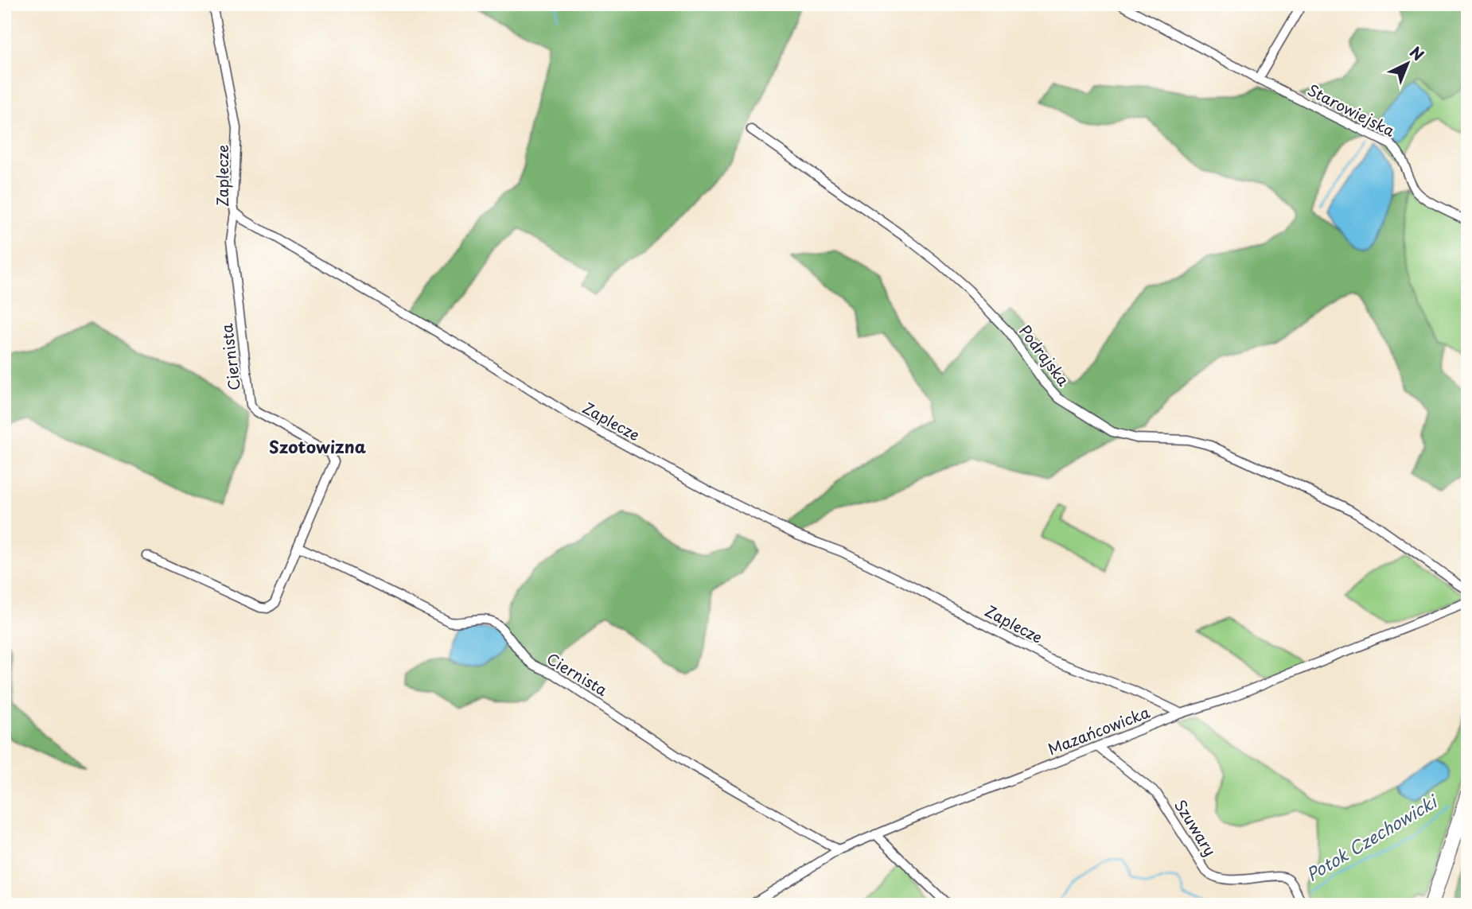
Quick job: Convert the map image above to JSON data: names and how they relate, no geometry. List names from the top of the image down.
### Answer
{
  "streets": {
    "street": [
      "Starowiejska",
      "Zaplecze",
      "Podrajska",
      "Ciernista",
      "Mazańcowicka",
      "Szuwary"
    ]
  },
  "crossings": [
    ["Zaplecze", "Ciernista"],
    ["Zaplecze", "Mazańcowicka"],
    ["Ciernista", "Mazańcowicka"],
    ["Mazańcowicka", "Szuwary"]
  ],
  "districts": ["Szotowizna"],
  "water": ["Potok Czechowicki"],
  "north": "top right"
}
